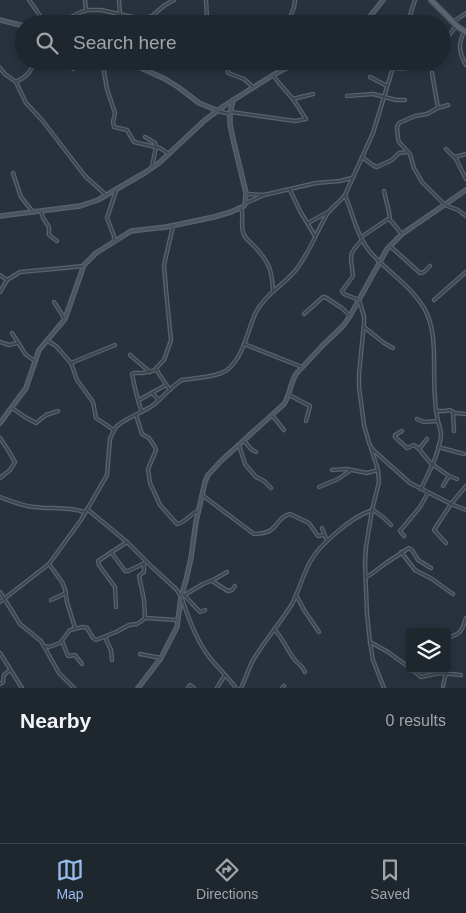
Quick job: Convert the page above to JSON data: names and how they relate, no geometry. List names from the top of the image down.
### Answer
{
  "page": {
    "search": "Search here",
    "heading": ["Nearby", "0 results"],
    "nav": ["Map", "Directions", "Saved"]
  }
}
